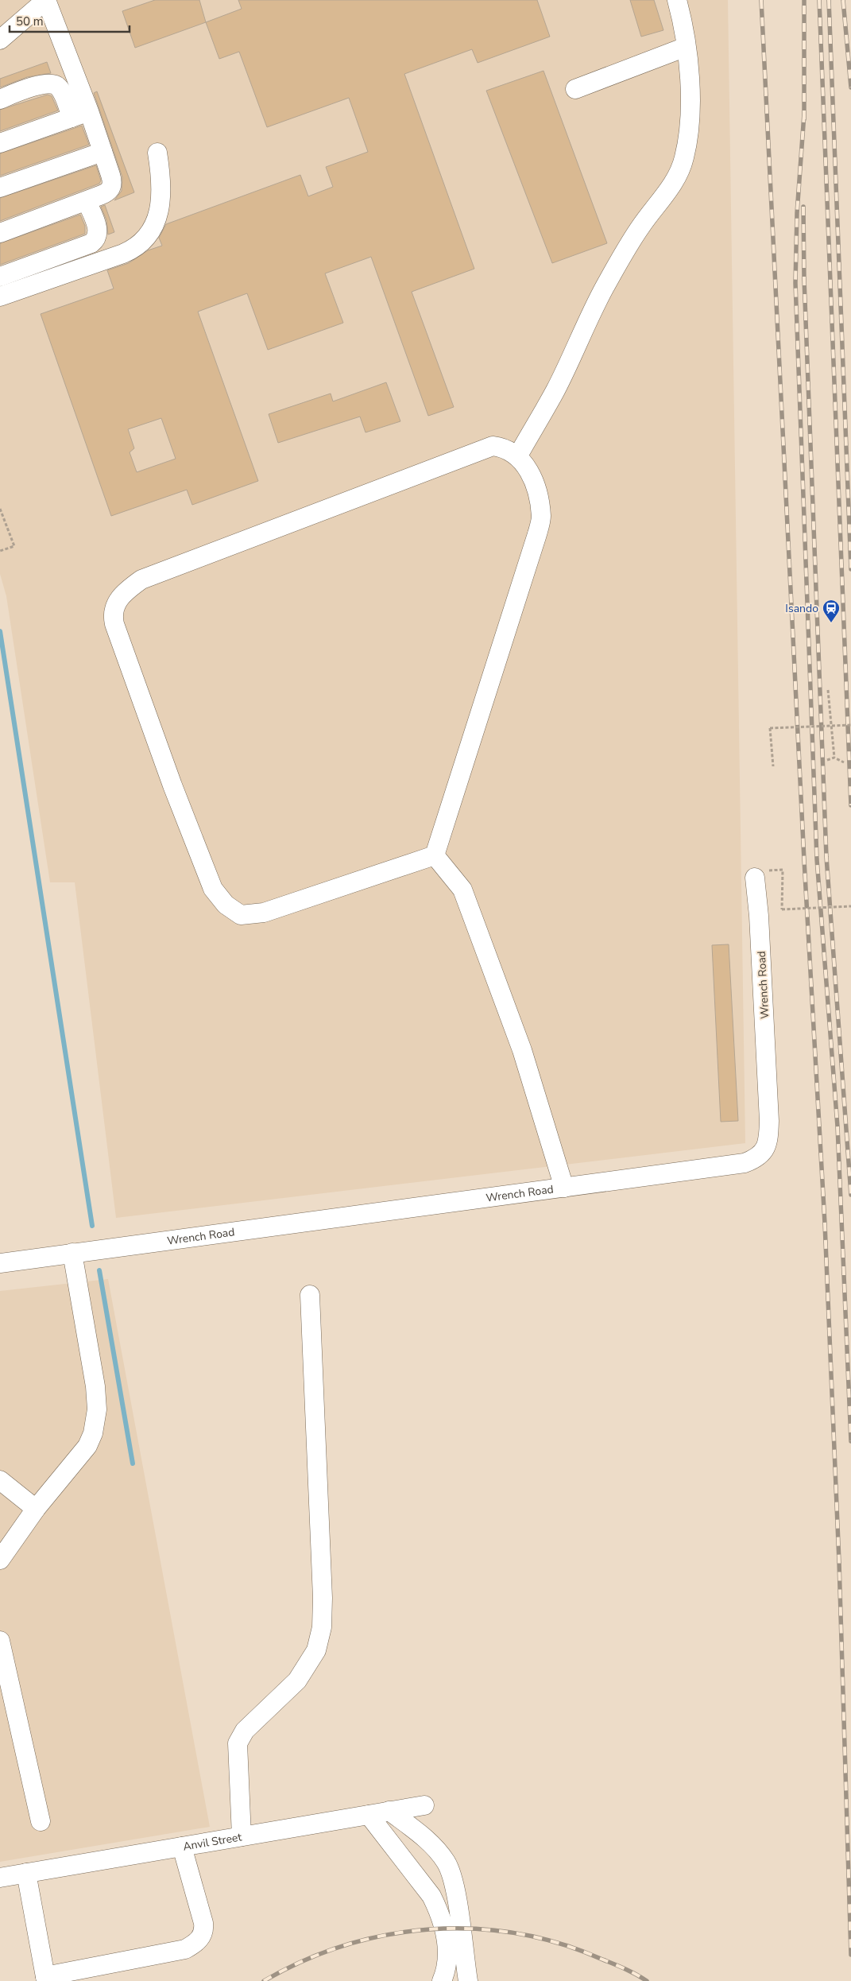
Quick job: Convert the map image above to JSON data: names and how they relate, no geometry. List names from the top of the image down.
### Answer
{
  "streets": {
    "street": ["Wrench Road", "Anvil Street"]
  },
  "places": {
    "station": ["Isando"]
  },
  "scale_bar": "50 m"
}
